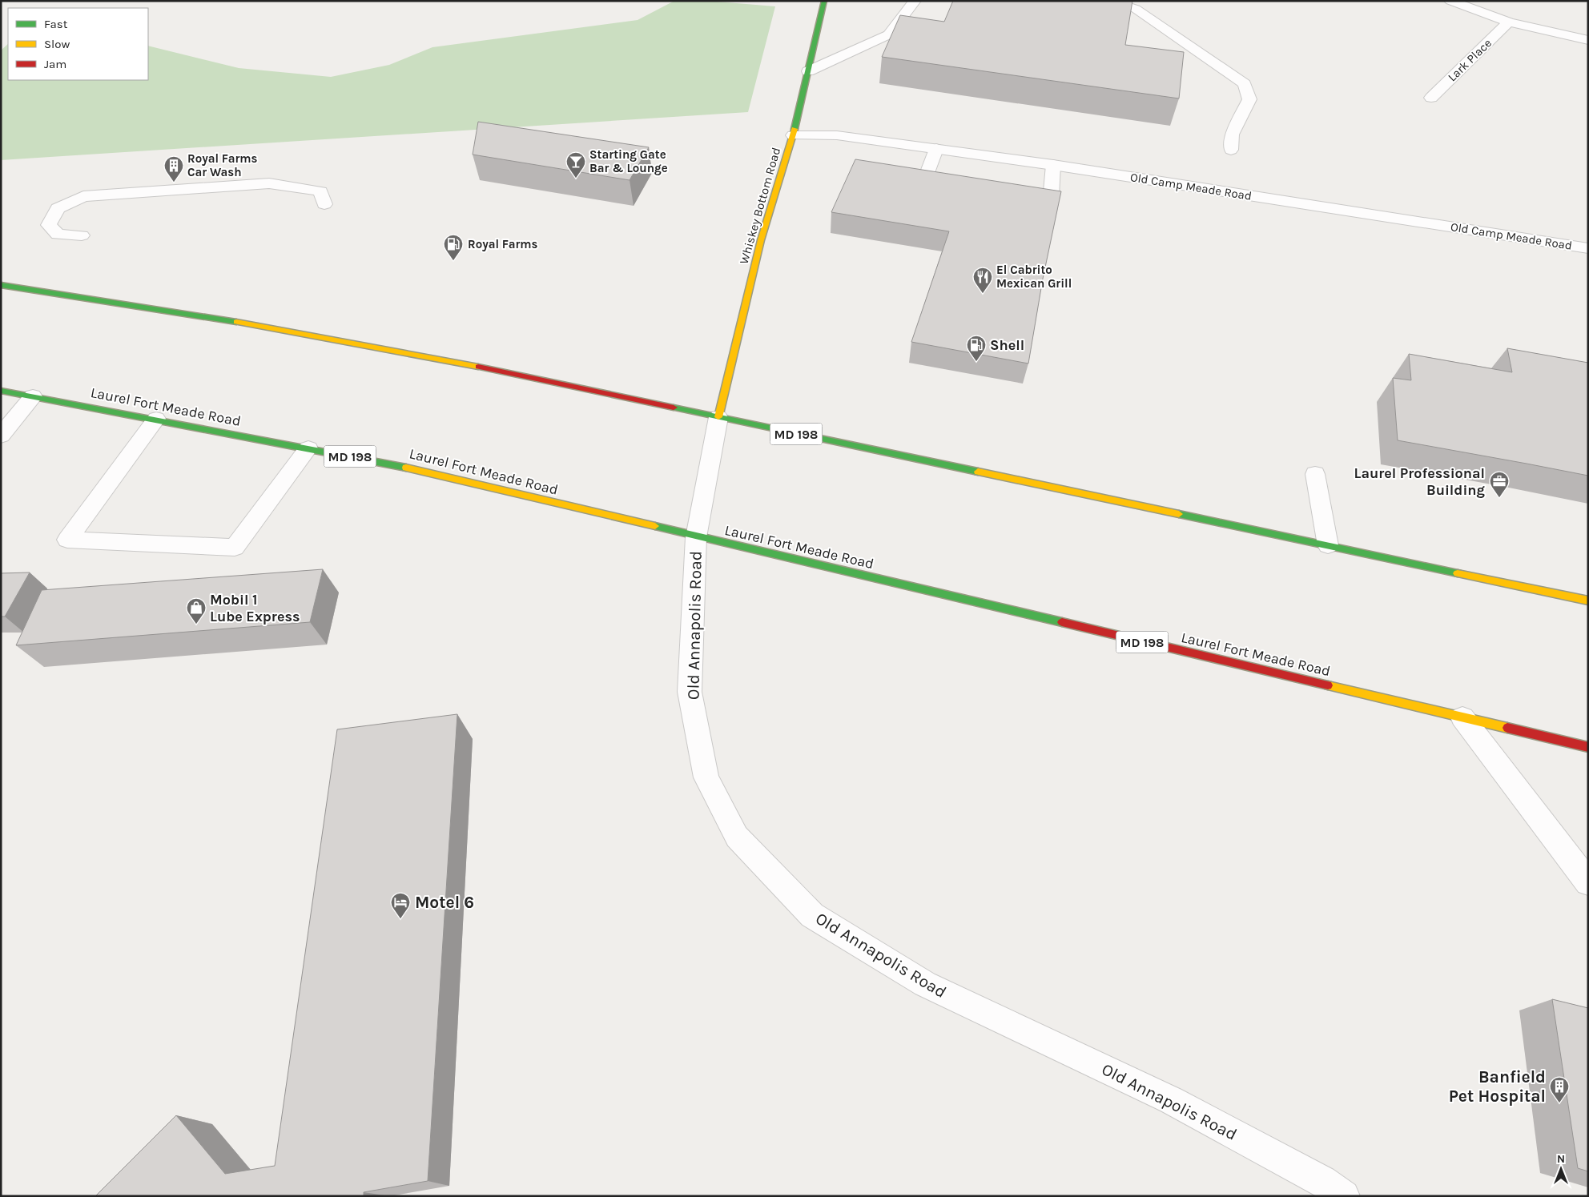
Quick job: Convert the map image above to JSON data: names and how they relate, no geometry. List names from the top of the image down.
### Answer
{
  "streets": {
    "main road": ["Whiskey Bottom Road", "Laurel Fort Meade Road", "MD 198"],
    "street": ["Lark Place", "Old Camp Meade Road", "Old Annapolis Road"]
  },
  "crossings": [
    ["Old Camp Meade Road", "Whiskey Bottom Road"],
    ["Whiskey Bottom Road", "MD 198"],
    ["Whiskey Bottom Road", "Old Annapolis Road"],
    ["Laurel Fort Meade Road", "Old Annapolis Road"],
    ["MD 198", "Old Annapolis Road"]
  ],
  "places": {
    "bar": ["Starting Gate Bar & Lounge"],
    "building": ["Royal Farms Car Wash", "Banfield Pet Hospital"],
    "fuel station": ["Royal Farms", "Shell"],
    "restaurant": ["El Cabrito Mexican Grill"],
    "office": ["Laurel Professional Building"],
    "shop": ["Mobil 1 Lube Express"],
    "hotel": ["Motel 6"]
  },
  "legend": ["Fast", "Slow", "Jam"],
  "north": "top"
}
